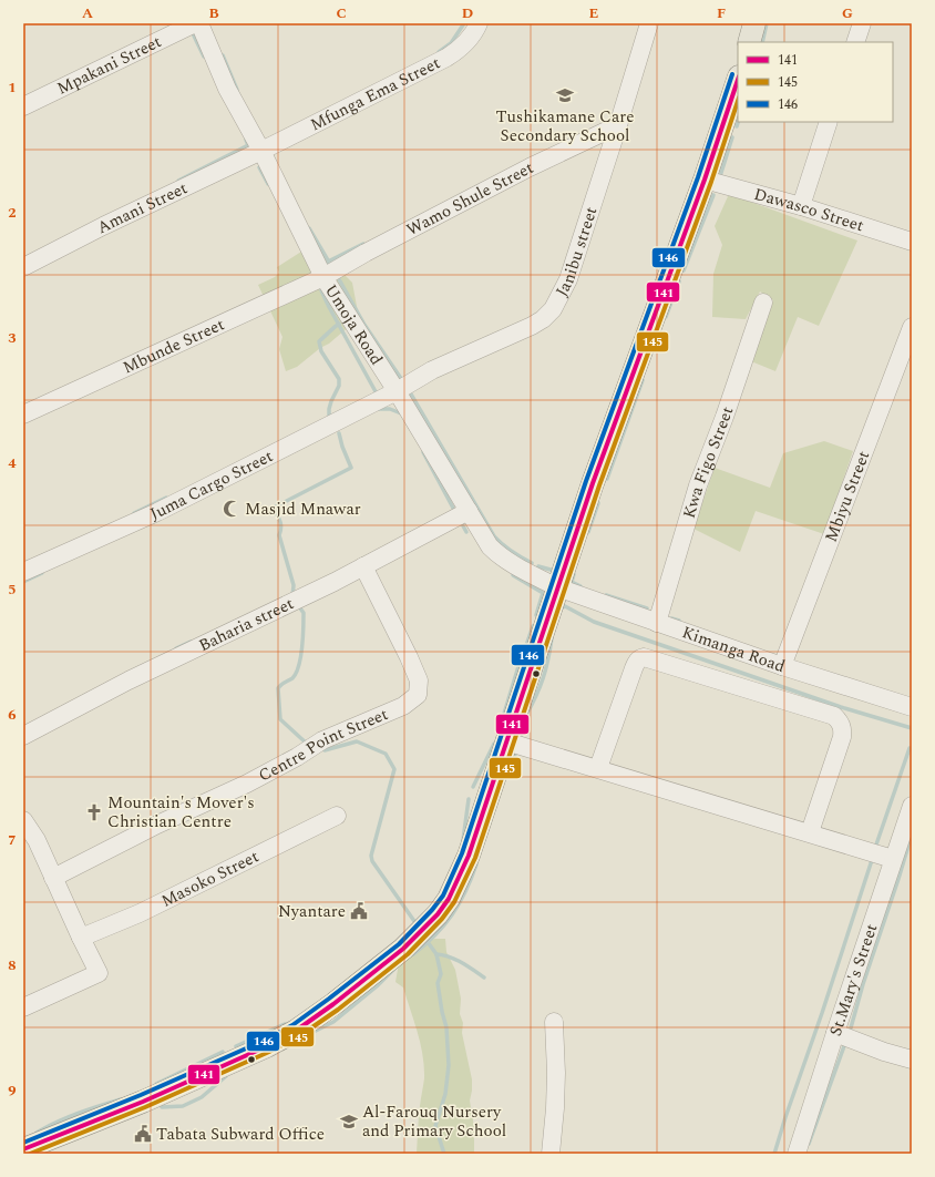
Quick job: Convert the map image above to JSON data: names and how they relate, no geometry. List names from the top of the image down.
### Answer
{
  "streets": {
    "street": [
      "Mpakani Street",
      "Mfunga Ema Street",
      "Wamo Shule Street",
      "Amani Street",
      "Dawasco Street",
      "Janibu street",
      "Umoja Road",
      "Mbunde Street",
      "Kwa Figo Street",
      "Juma Cargo Street",
      "Mbiyu Street",
      "Baharia street",
      "Kimanga Road",
      "Centre Point Street",
      "Masoko Street",
      "St.Mary's Street"
    ]
  },
  "crossings": [
    ["Mfunga Ema Street", "Amani Street"],
    ["Mfunga Ema Street", "Umoja Road"],
    ["Wamo Shule Street", "Janibu street"],
    ["Wamo Shule Street", "Umoja Road"],
    ["Wamo Shule Street", "Mbunde Street"],
    ["Amani Street", "Umoja Road"],
    ["Janibu street", "Umoja Road"],
    ["Janibu street", "Juma Cargo Street"],
    ["Umoja Road", "Mbunde Street"],
    ["Umoja Road", "Juma Cargo Street"],
    ["Umoja Road", "Baharia street"],
    ["Umoja Road", "Kimanga Road"],
    ["Kwa Figo Street", "Kimanga Road"],
    ["Mbiyu Street", "Kimanga Road"],
    ["Baharia street", "Centre Point Street"]
  ],
  "places": {
    "school or university": ["Tushikamane Care Secondary School", "Al-Farouq Nursery and Primary School"],
    "mosque": ["Masjid Mnawar"],
    "church": ["Mountain's Mover's Christian Centre"],
    "public building": ["Nyantare", "Tabata Subward Office"]
  },
  "lines": ["transit line 146", "transit line 141", "transit line 145"],
  "legend": ["141", "145", "146"],
  "grid": {
    "columns": [
      "A",
      "B",
      "C",
      "D",
      "E",
      "F",
      "G"
    ],
    "rows": [
      "1",
      "2",
      "3",
      "4",
      "5",
      "6",
      "7",
      "8",
      "9"
    ]
  }
}
